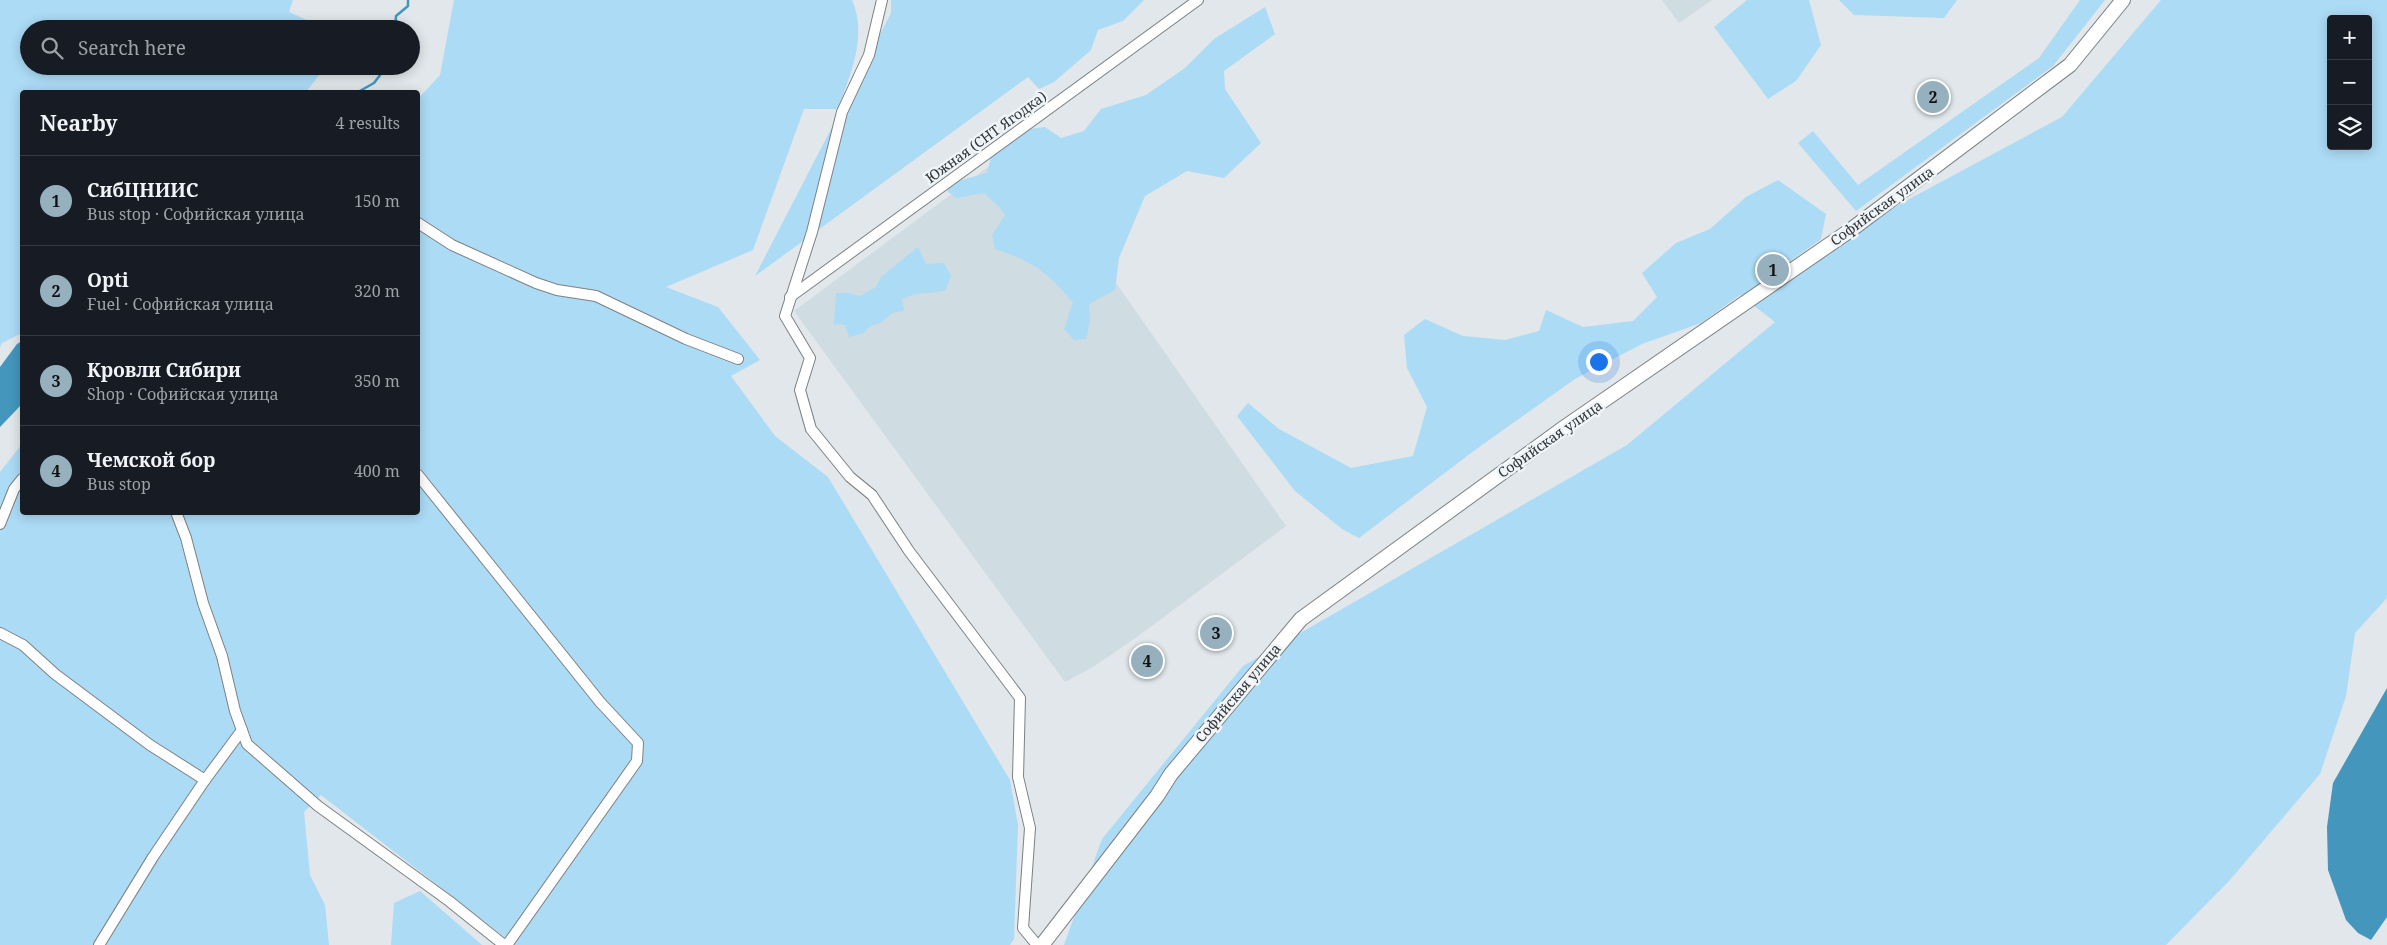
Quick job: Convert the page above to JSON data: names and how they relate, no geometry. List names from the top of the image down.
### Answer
{
  "streets": {
    "main road": ["Софийская улица"],
    "street": ["Южная (СНТ Ягодка)"]
  },
  "page": {
    "map_buttons": ["+", "−"],
    "search": "Search here",
    "pins": [
      "2",
      "1",
      "3",
      "4"
    ],
    "heading": ["Nearby", "4 results"],
    "list": [
      {
        "mark": "1",
        "name": "СибЦНИИС",
        "note": "Bus stop · Софийская улица",
        "value": "150 m"
      },
      {
        "mark": "2",
        "name": "Opti",
        "note": "Fuel · Софийская улица",
        "value": "320 m"
      },
      {
        "mark": "3",
        "name": "Кровли Сибири",
        "note": "Shop · Софийская улица",
        "value": "350 m"
      },
      {
        "mark": "4",
        "name": "Чемской бор",
        "note": "Bus stop",
        "value": "400 m"
      }
    ]
  }
}
